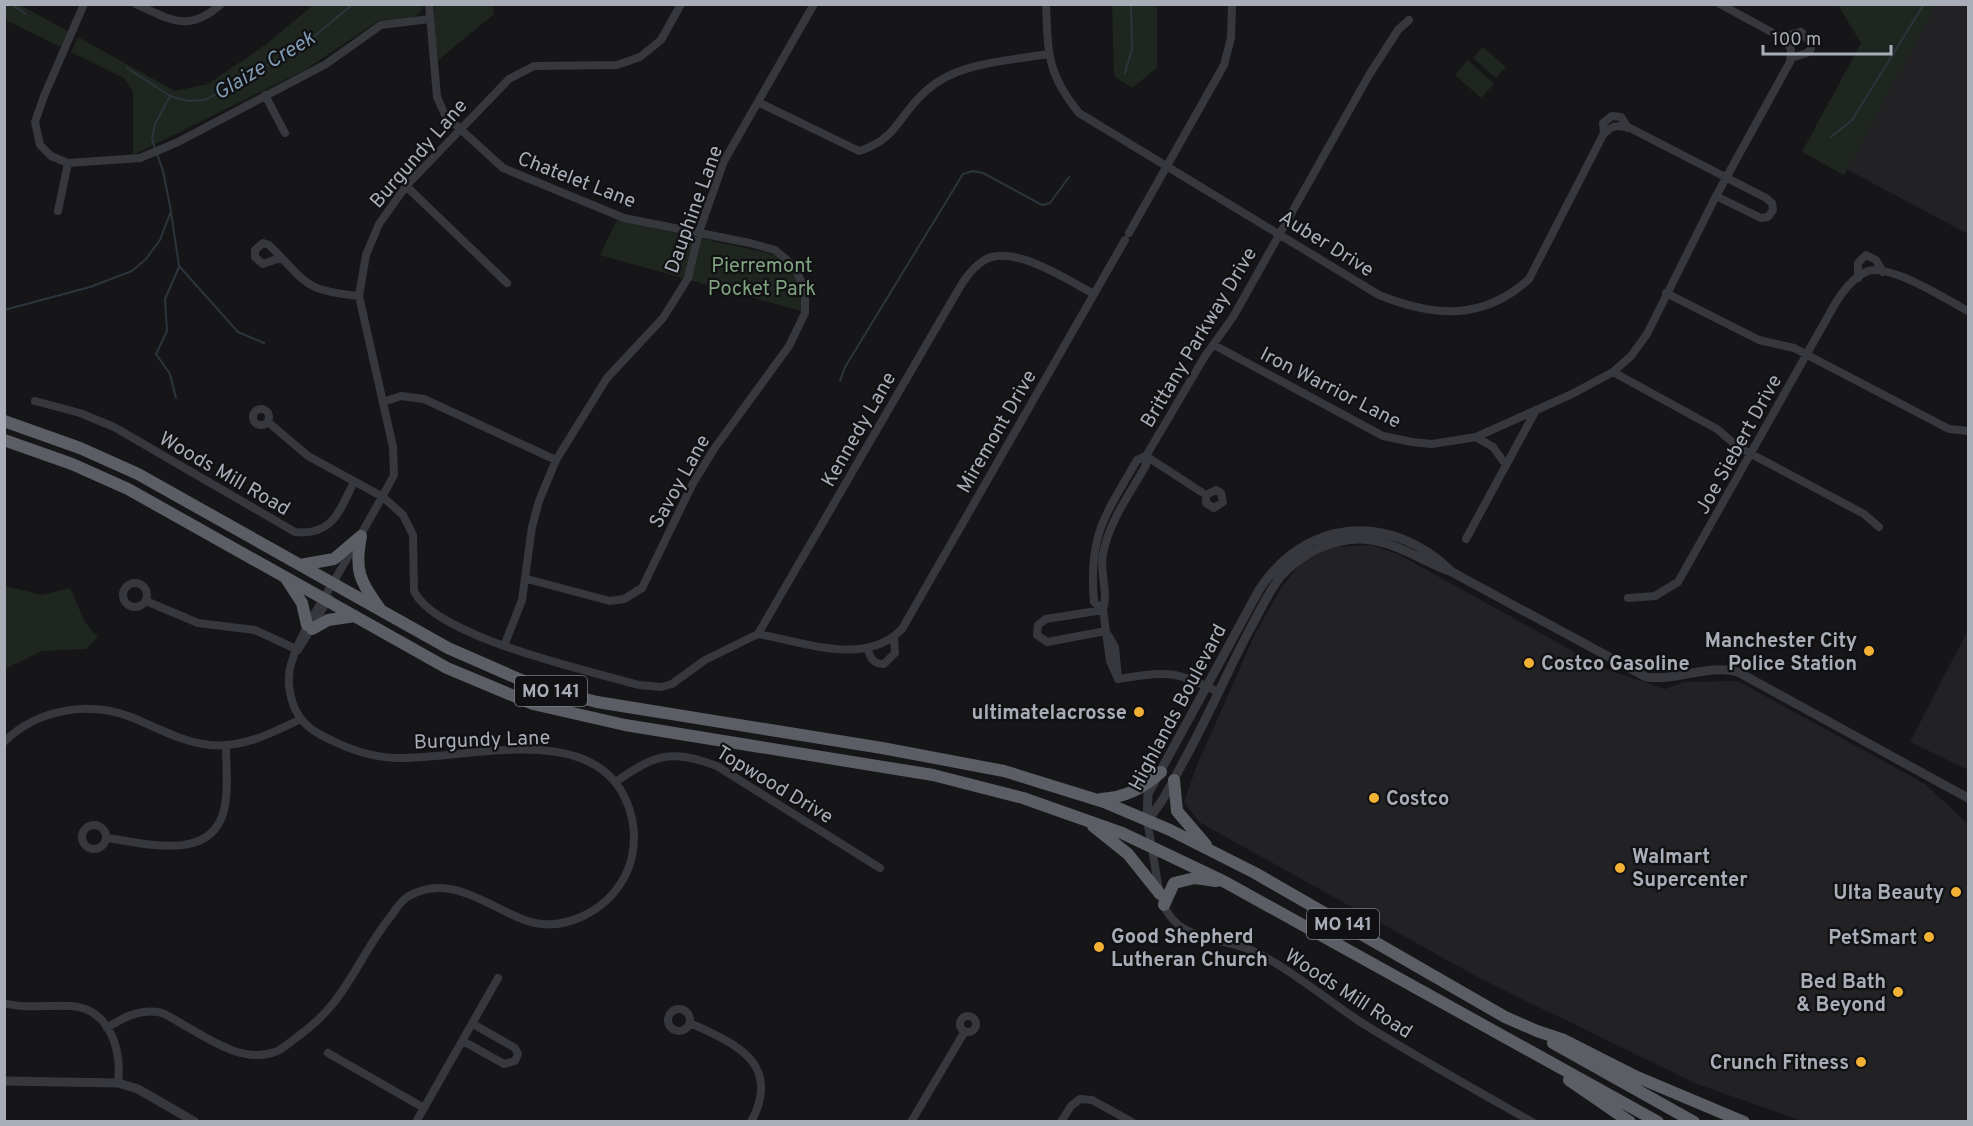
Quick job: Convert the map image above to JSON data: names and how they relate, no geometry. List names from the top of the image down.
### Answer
{
  "streets": {
    "highway": ["MO 141"],
    "street": [
      "Burgundy Lane",
      "Chatelet Lane",
      "Dauphine Lane",
      "Auber Drive",
      "Brittany Parkway Drive",
      "Iron Warrior Lane",
      "Kennedy Lane",
      "Miremont Drive",
      "Joe Siebert Drive",
      "Woods Mill Road",
      "Savoy Lane",
      "Highlands Boulevard",
      "Topwood Drive"
    ]
  },
  "crossings": [
    ["Burgundy Lane", "Chatelet Lane"],
    ["Burgundy Lane", "MO 141"],
    ["Burgundy Lane", "Topwood Drive"],
    ["Chatelet Lane", "Dauphine Lane"],
    ["Chatelet Lane", "Savoy Lane"],
    ["Dauphine Lane", "Savoy Lane"],
    ["Auber Drive", "Brittany Parkway Drive"],
    ["Auber Drive", "Iron Warrior Lane"],
    ["Auber Drive", "Miremont Drive"],
    ["Brittany Parkway Drive", "Iron Warrior Lane"],
    ["Brittany Parkway Drive", "Highlands Boulevard"],
    ["Kennedy Lane", "Miremont Drive"],
    ["Woods Mill Road", "MO 141"],
    ["Woods Mill Road", "Highlands Boulevard"],
    ["MO 141", "Highlands Boulevard"]
  ],
  "water": ["Glaize Creek"],
  "parks": ["Pierremont Pocket Park"],
  "places": [
    "Manchester City Police Station",
    "Costco Gasoline",
    "ultimatelacrosse",
    "Costco",
    "Walmart Supercenter",
    "Ulta Beauty",
    "PetSmart",
    "Good Shepherd Lutheran Church",
    "Bed Bath & Beyond",
    "Crunch Fitness"
  ],
  "scale_bar": "100 m"
}
